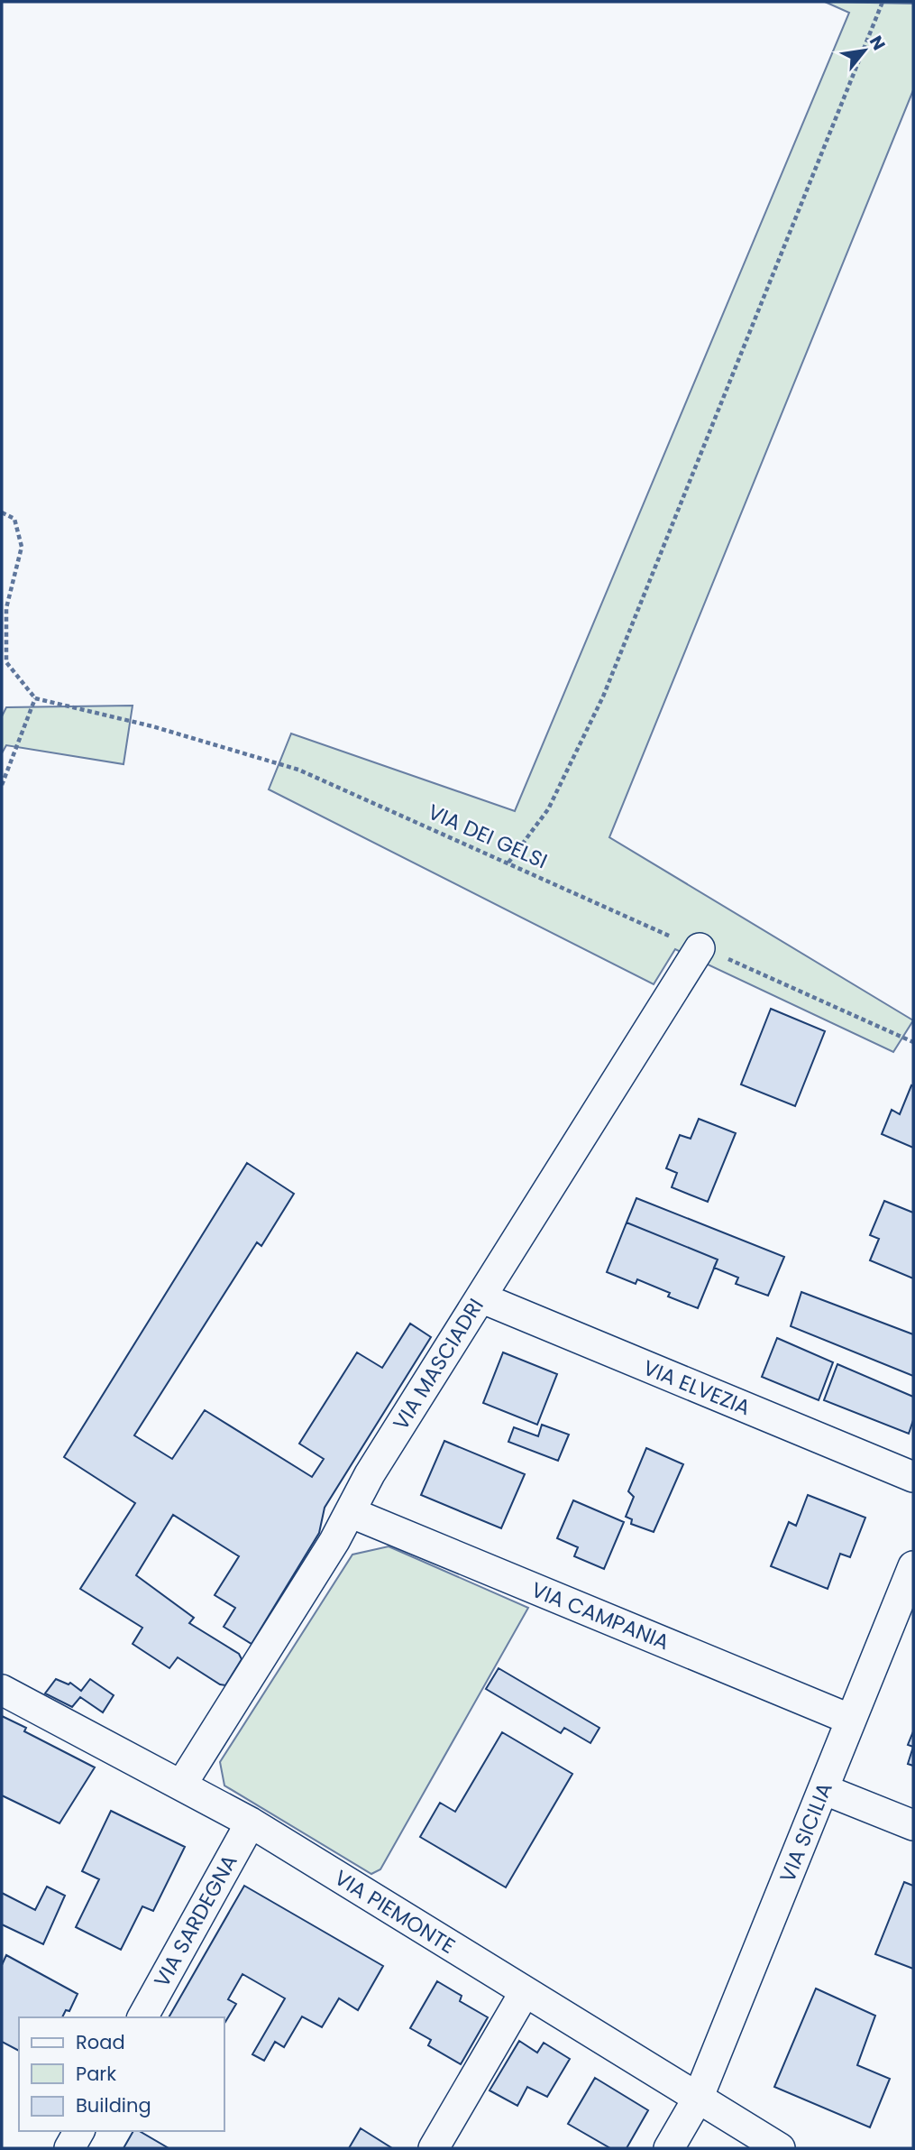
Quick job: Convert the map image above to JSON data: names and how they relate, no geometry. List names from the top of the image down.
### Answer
{
  "streets": {
    "street": [
      "VIA MASCIADRI",
      "VIA ELVEZIA",
      "VIA CAMPANIA",
      "VIA SICILIA",
      "VIA PIEMONTE",
      "VIA SARDEGNA"
    ],
    "path": ["VIA DEI GELSI"]
  },
  "crossings": [
    ["VIA DEI GELSI", "VIA MASCIADRI"],
    ["VIA MASCIADRI", "VIA ELVEZIA"],
    ["VIA MASCIADRI", "VIA CAMPANIA"],
    ["VIA MASCIADRI", "VIA PIEMONTE"],
    ["VIA CAMPANIA", "VIA SICILIA"],
    ["VIA SICILIA", "VIA PIEMONTE"],
    ["VIA PIEMONTE", "VIA SARDEGNA"]
  ],
  "legend": ["Road", "Park", "Building"],
  "north": "top right"
}
